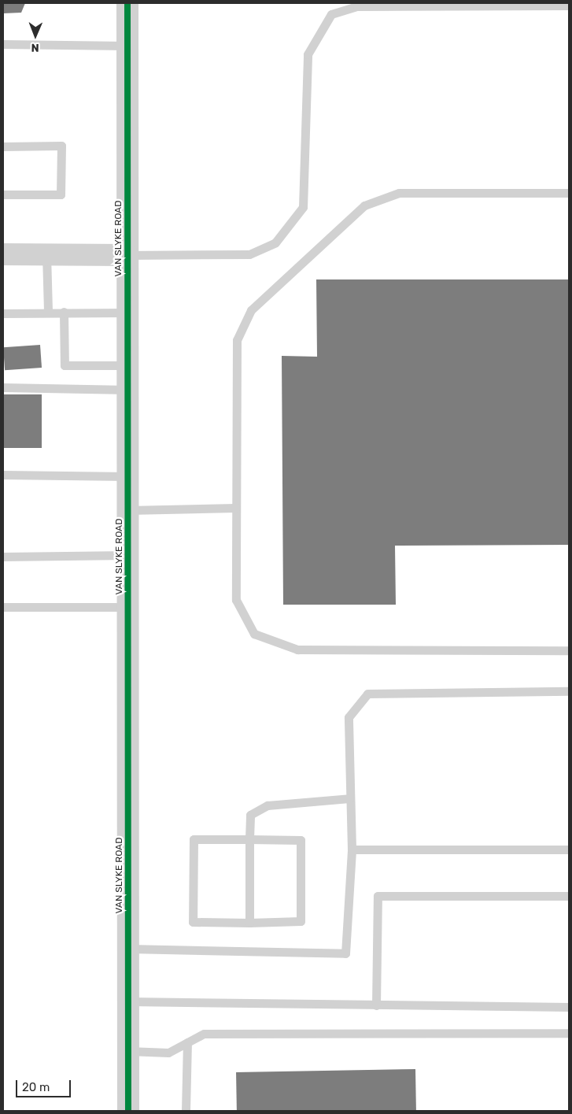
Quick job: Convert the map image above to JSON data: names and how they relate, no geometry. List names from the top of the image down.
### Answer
{
  "streets": {
    "street": ["VAN SLYKE ROAD"]
  },
  "scale_bar": "20 m",
  "north": "bottom"
}
